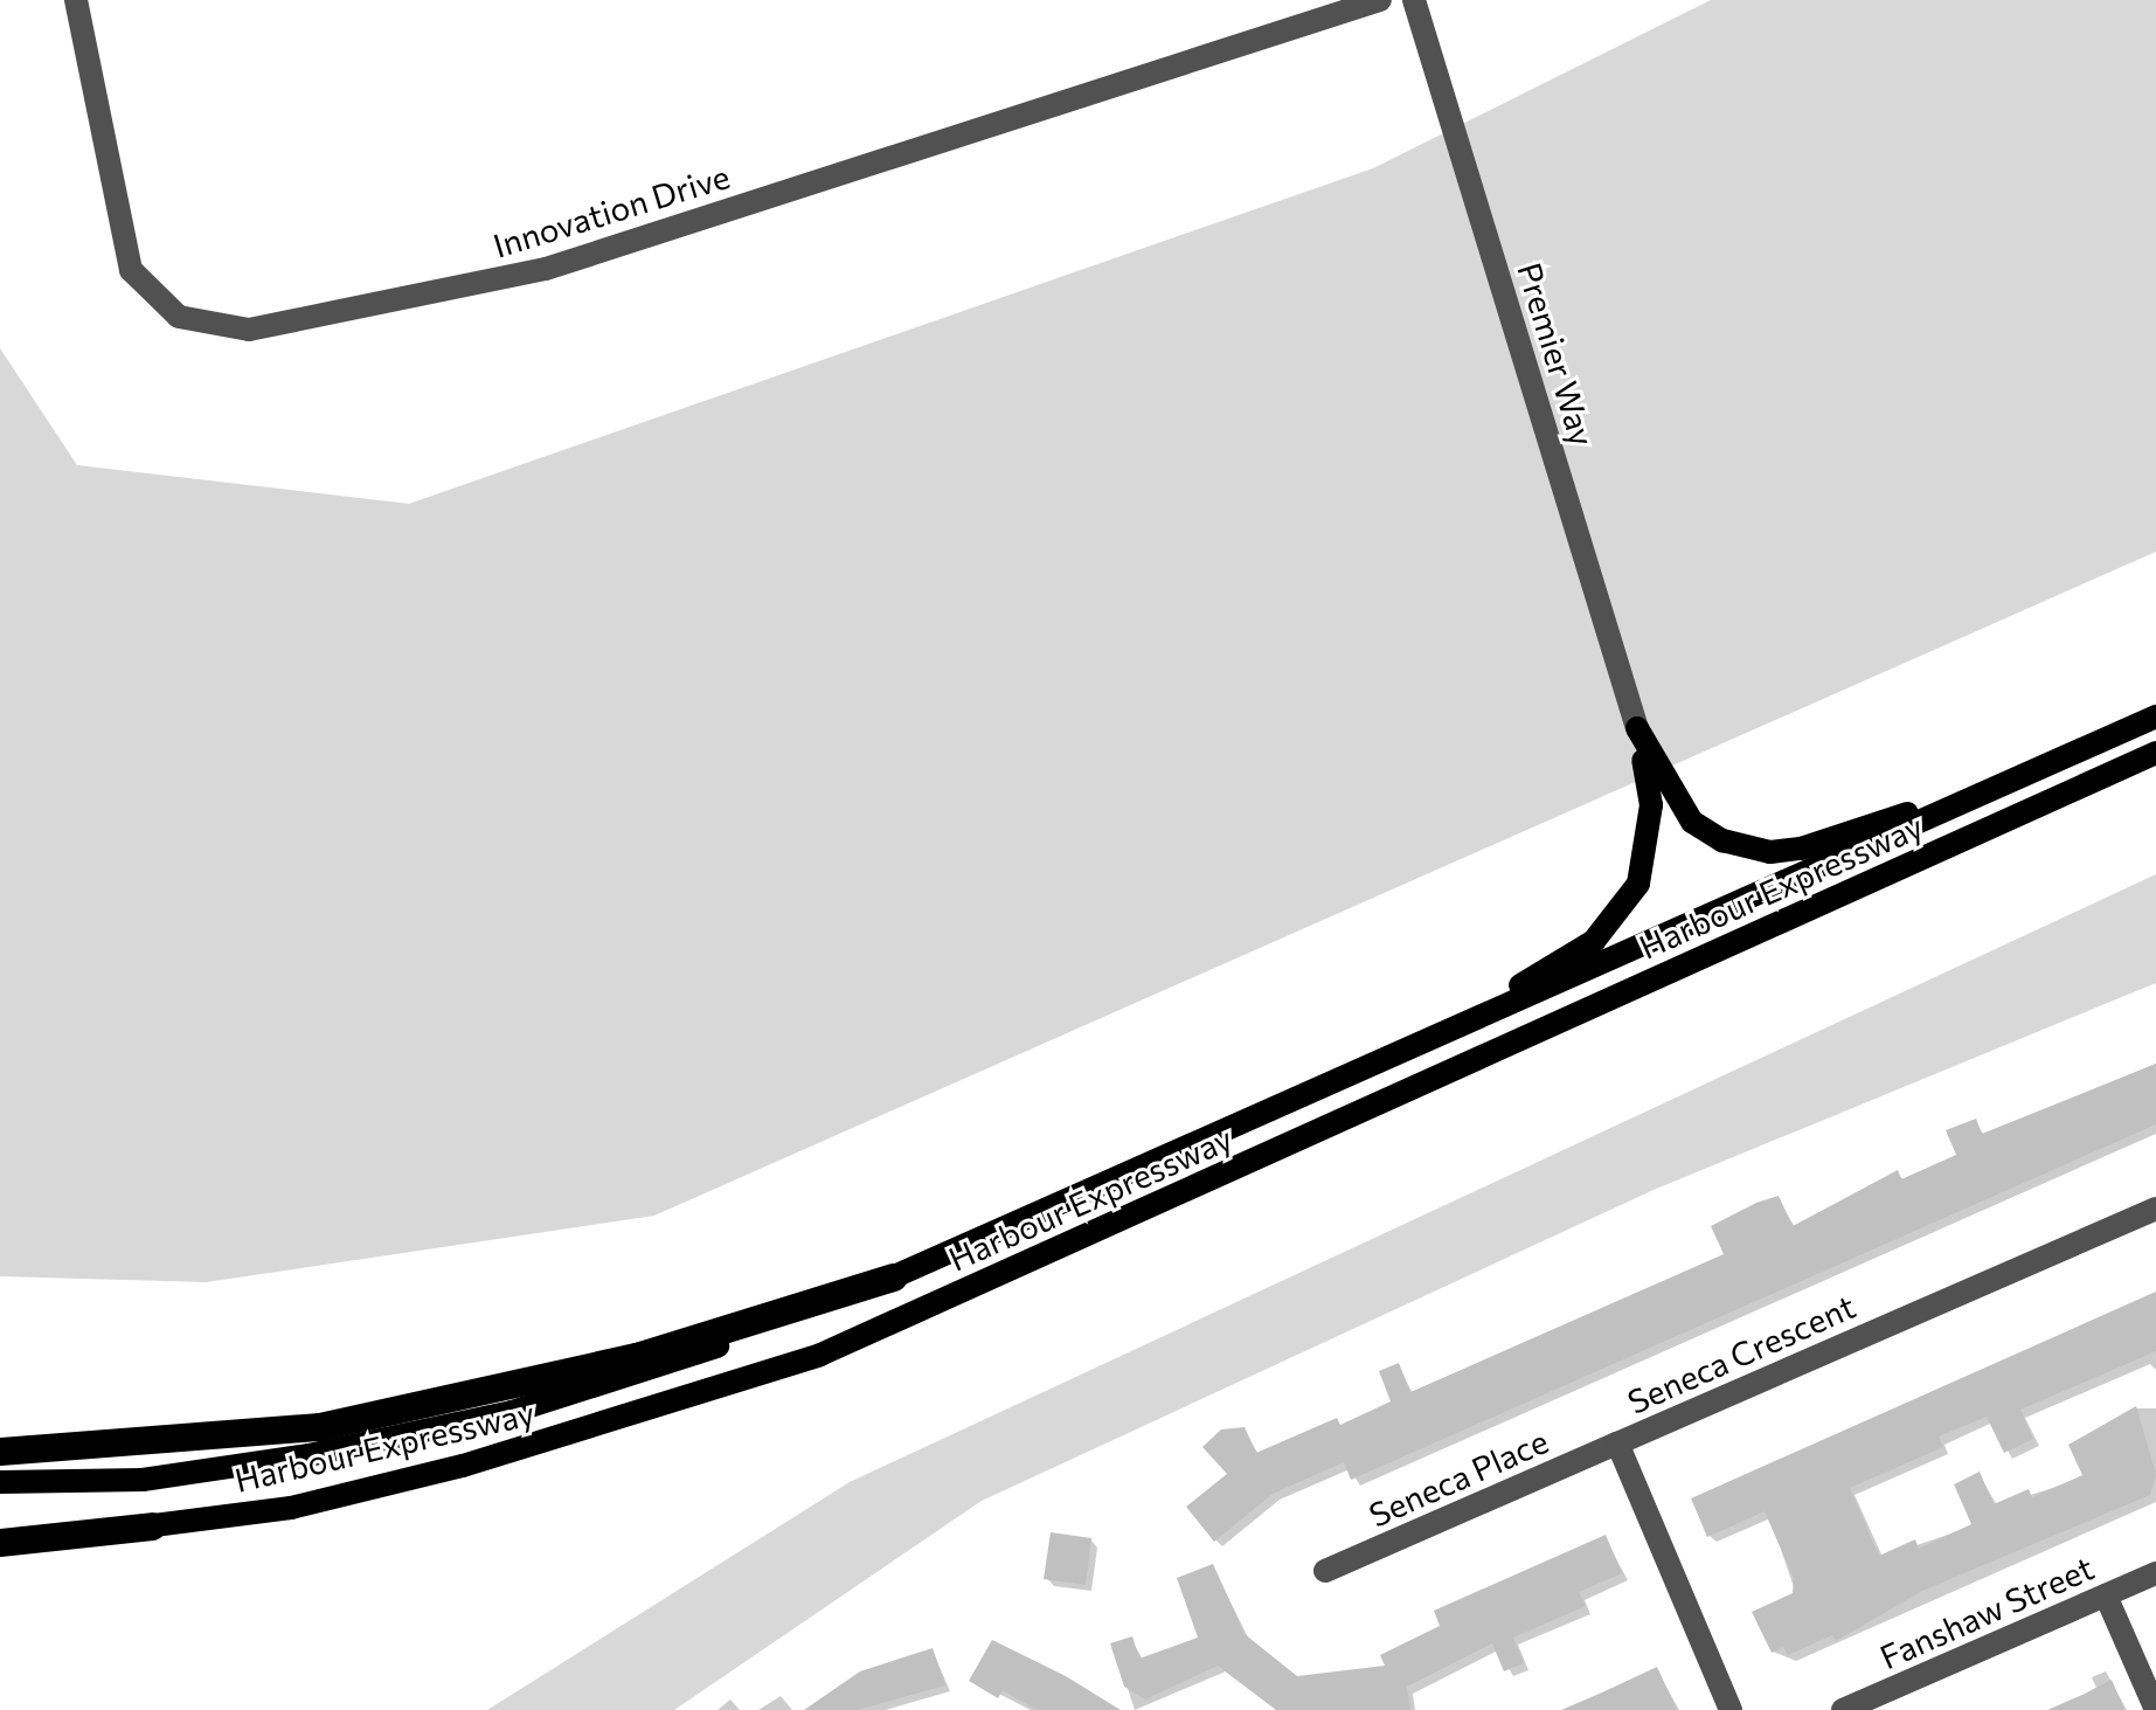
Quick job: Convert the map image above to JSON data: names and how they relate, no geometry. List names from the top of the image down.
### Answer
{
  "streets": {
    "main road": ["Harbour Expressway"],
    "street": [
      "Innovation Drive",
      "Premier Way",
      "Seneca Crescent",
      "Seneca Place",
      "Fanshaw Street"
    ]
  },
  "crossings": [
    ["Seneca Crescent", "Seneca Place"]
  ]
}
